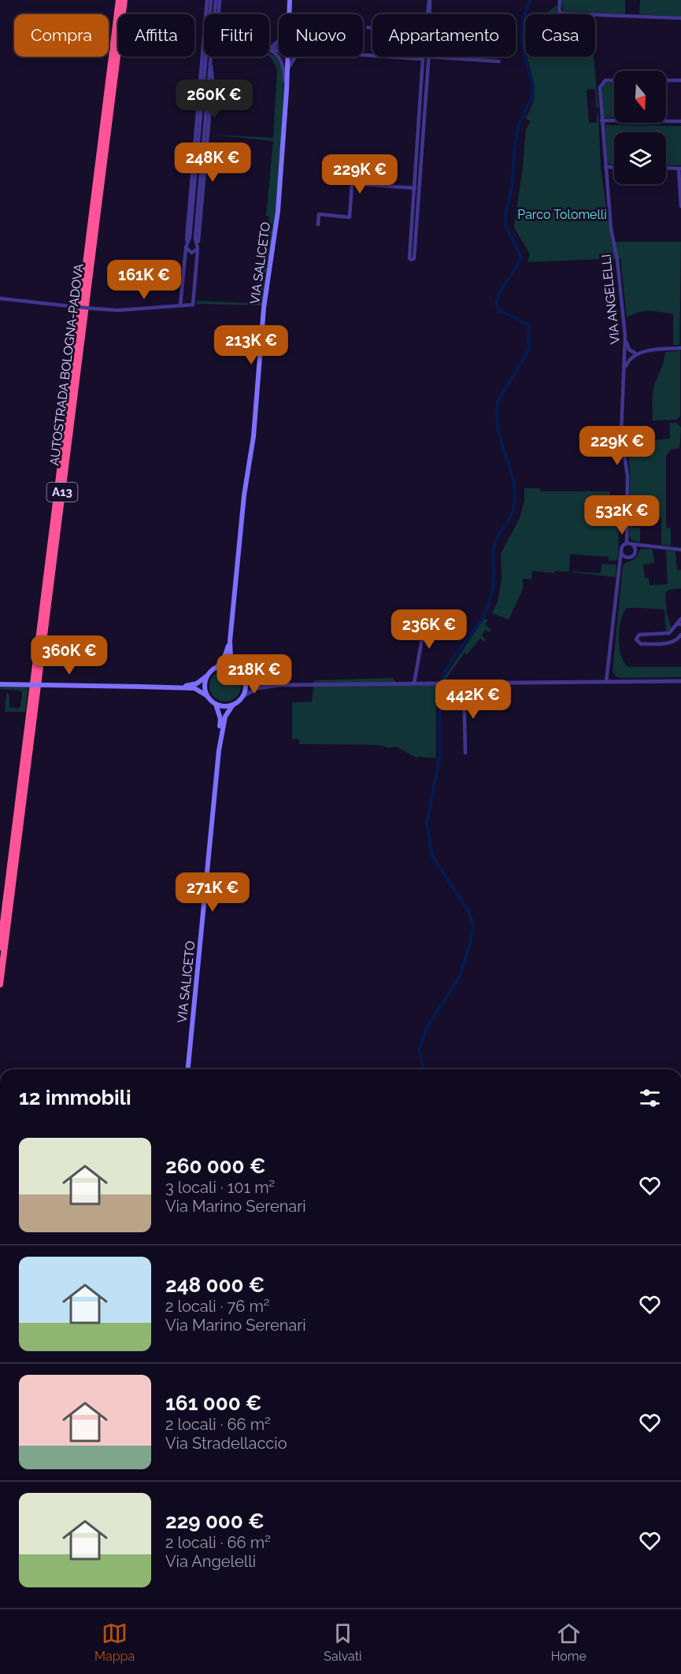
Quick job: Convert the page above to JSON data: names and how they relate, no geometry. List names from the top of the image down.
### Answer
{
  "streets": {
    "highway": ["AUTOSTRADA BOLOGNA-PADOVA", "A13"],
    "main road": ["VIA SALICETO"],
    "street": ["VIA ANGELELLI"]
  },
  "parks": ["Parco Tolomelli"],
  "north": "bottom",
  "page": {
    "chip": [
      "Compra",
      "Affitta",
      "Filtri",
      "Nuovo",
      "Appartamento",
      "Casa"
    ],
    "price": [
      "260K €",
      "248K €",
      "229K €",
      "161K €",
      "213K €",
      "229K €",
      "532K €",
      "236K €",
      "360K €",
      "218K €",
      "442K €",
      "271K €"
    ],
    "heading": "12 immobili",
    "list": [
      {
        "name": "260 000 €",
        "note": "3 locali · 101 m² · Via Marino Serenari"
      },
      {
        "name": "248 000 €",
        "note": "2 locali · 76 m² · Via Marino Serenari"
      },
      {
        "name": "161 000 €",
        "note": "2 locali · 66 m² · Via Stradellaccio"
      },
      {
        "name": "229 000 €",
        "note": "2 locali · 66 m² · Via Angelelli"
      }
    ],
    "tabs": ["Mappa", "Salvati", "Home"]
  }
}
